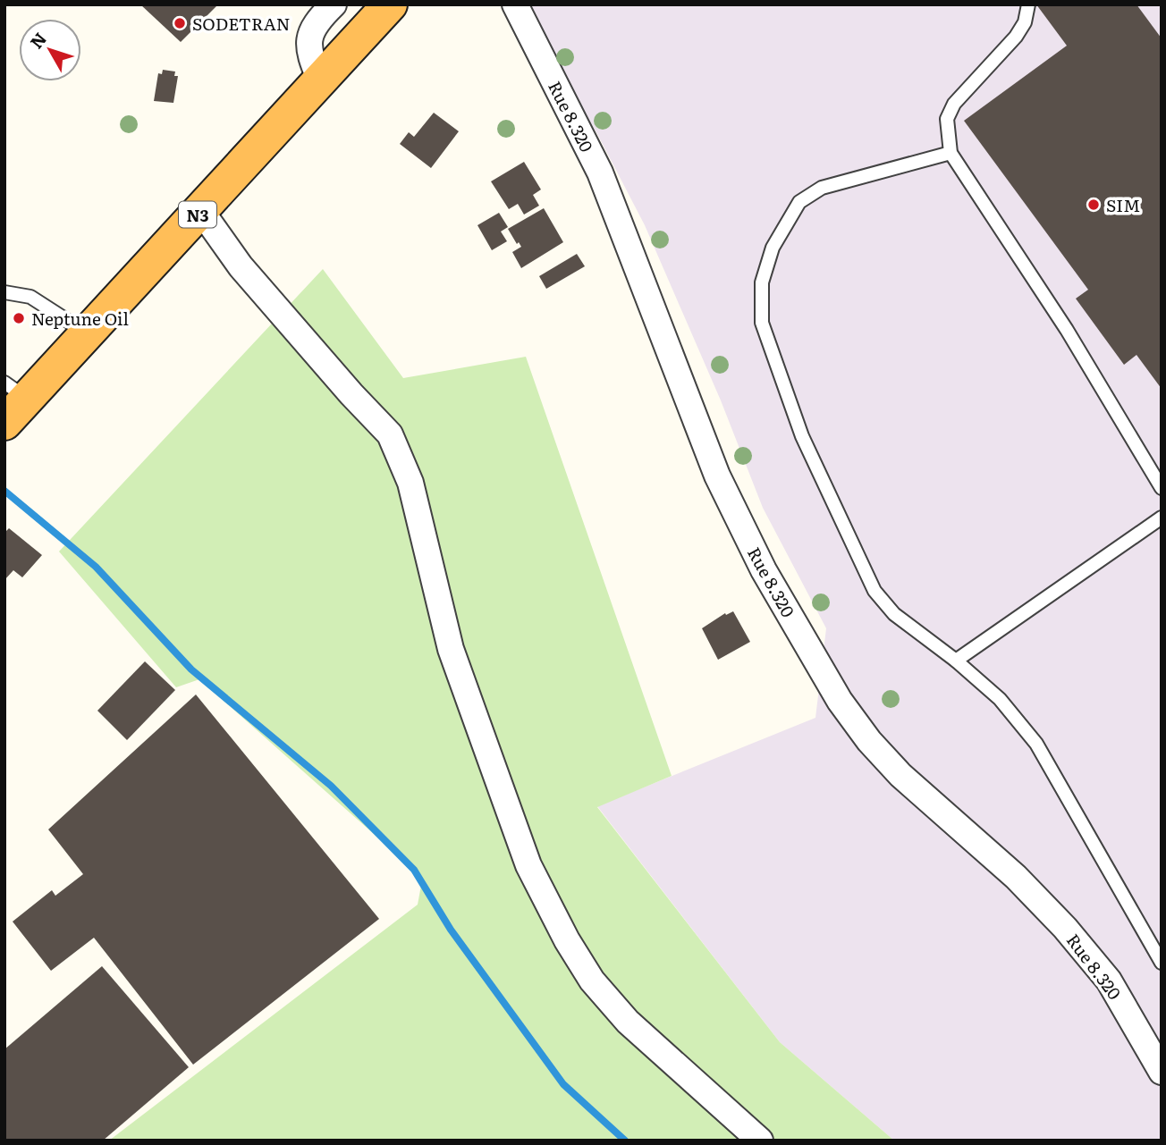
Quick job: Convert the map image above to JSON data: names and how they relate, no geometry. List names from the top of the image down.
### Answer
{
  "streets": {
    "highway": ["N3"],
    "street": ["Rue 8.320"]
  },
  "places": ["SODETRAN", "SIM", "Neptune Oil"],
  "north": "top left"
}
